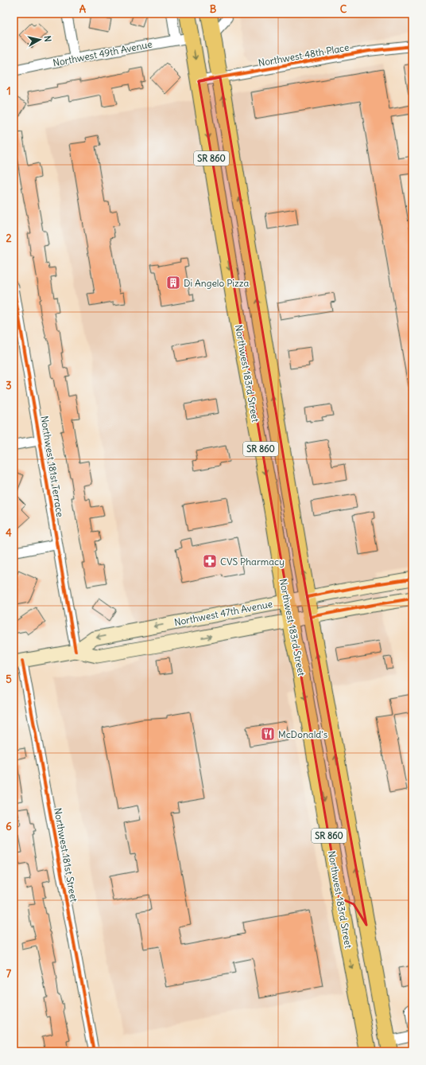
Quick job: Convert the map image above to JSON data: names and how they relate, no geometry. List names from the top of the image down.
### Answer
{
  "streets": {
    "main road": ["SR 860", "Northwest 183rd Street", "Northwest 47th Avenue"],
    "street": [
      "Northwest 49th Avenue",
      "Northwest 48th Place",
      "Northwest 181st Terrace",
      "Northwest 181st Street"
    ]
  },
  "crossings": [
    ["Northwest 49th Avenue", "Northwest 183rd Street"],
    ["Northwest 48th Place", "Northwest 183rd Street"],
    ["Northwest 183rd Street", "Northwest 47th Avenue"],
    ["Northwest 181st Terrace", "Northwest 47th Avenue"],
    ["Northwest 47th Avenue", "Northwest 181st Street"]
  ],
  "places": {
    "building": ["Di Angelo Pizza"],
    "pharmacy": ["CVS Pharmacy"],
    "restaurant": ["McDonald's"]
  },
  "north": "right",
  "grid": {
    "columns": ["A", "B", "C"],
    "rows": [
      "1",
      "2",
      "3",
      "4",
      "5",
      "6",
      "7"
    ]
  }
}
